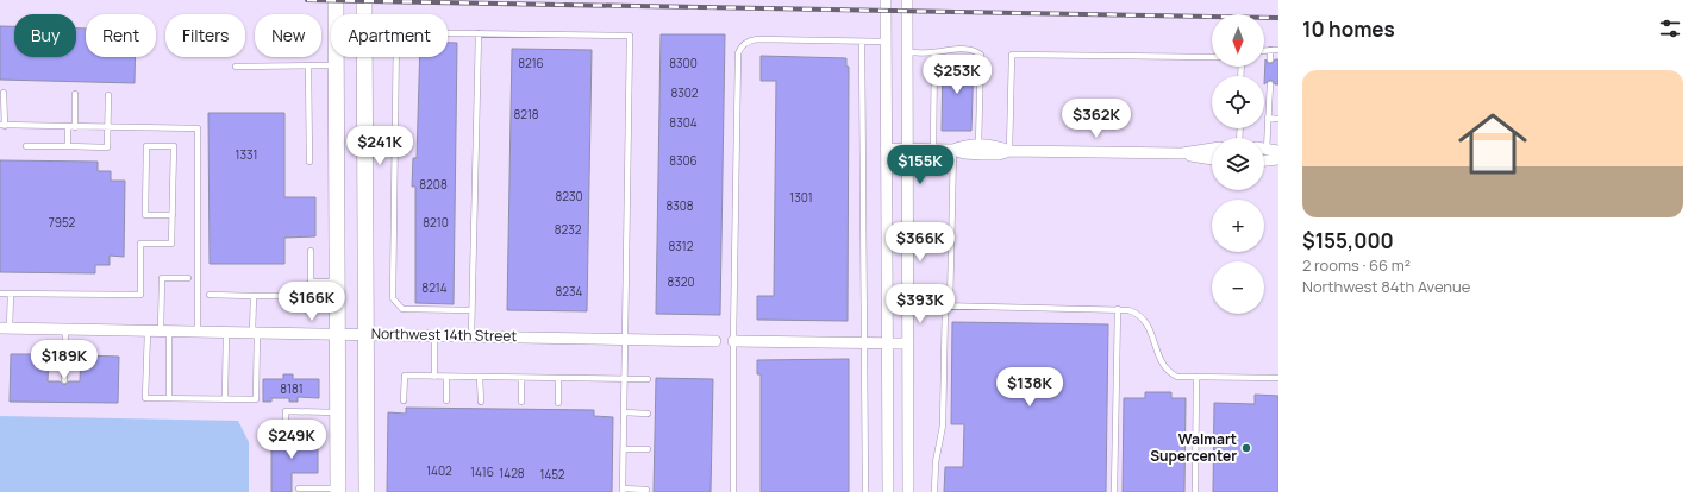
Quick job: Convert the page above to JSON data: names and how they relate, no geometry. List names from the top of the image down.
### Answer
{
  "streets": {
    "street": ["Northwest 14th Street"]
  },
  "places": ["Walmart Supercenter"],
  "house_numbers": [
    "8216",
    "8300",
    "8302",
    "8218",
    "8304",
    "1331",
    "8306",
    "8208",
    "8230",
    "1301",
    "8308",
    "7952",
    "8210",
    "8232",
    "8312",
    "8320",
    "8214",
    "8234",
    "8181",
    "1402",
    "1416",
    "1428",
    "1452"
  ],
  "north": "bottom",
  "page": {
    "heading": "10 homes",
    "map_buttons": ["+", "−"],
    "chip": [
      "Buy",
      "Rent",
      "Filters",
      "New",
      "Apartment"
    ],
    "price": [
      "$253K",
      "$362K",
      "$241K",
      "$155K",
      "$366K",
      "$166K",
      "$393K",
      "$189K",
      "$138K",
      "$249K"
    ],
    "list": [
      {
        "name": "$155,000",
        "note": "2 rooms · 66 m² · Northwest 84th Avenue"
      }
    ]
  }
}
